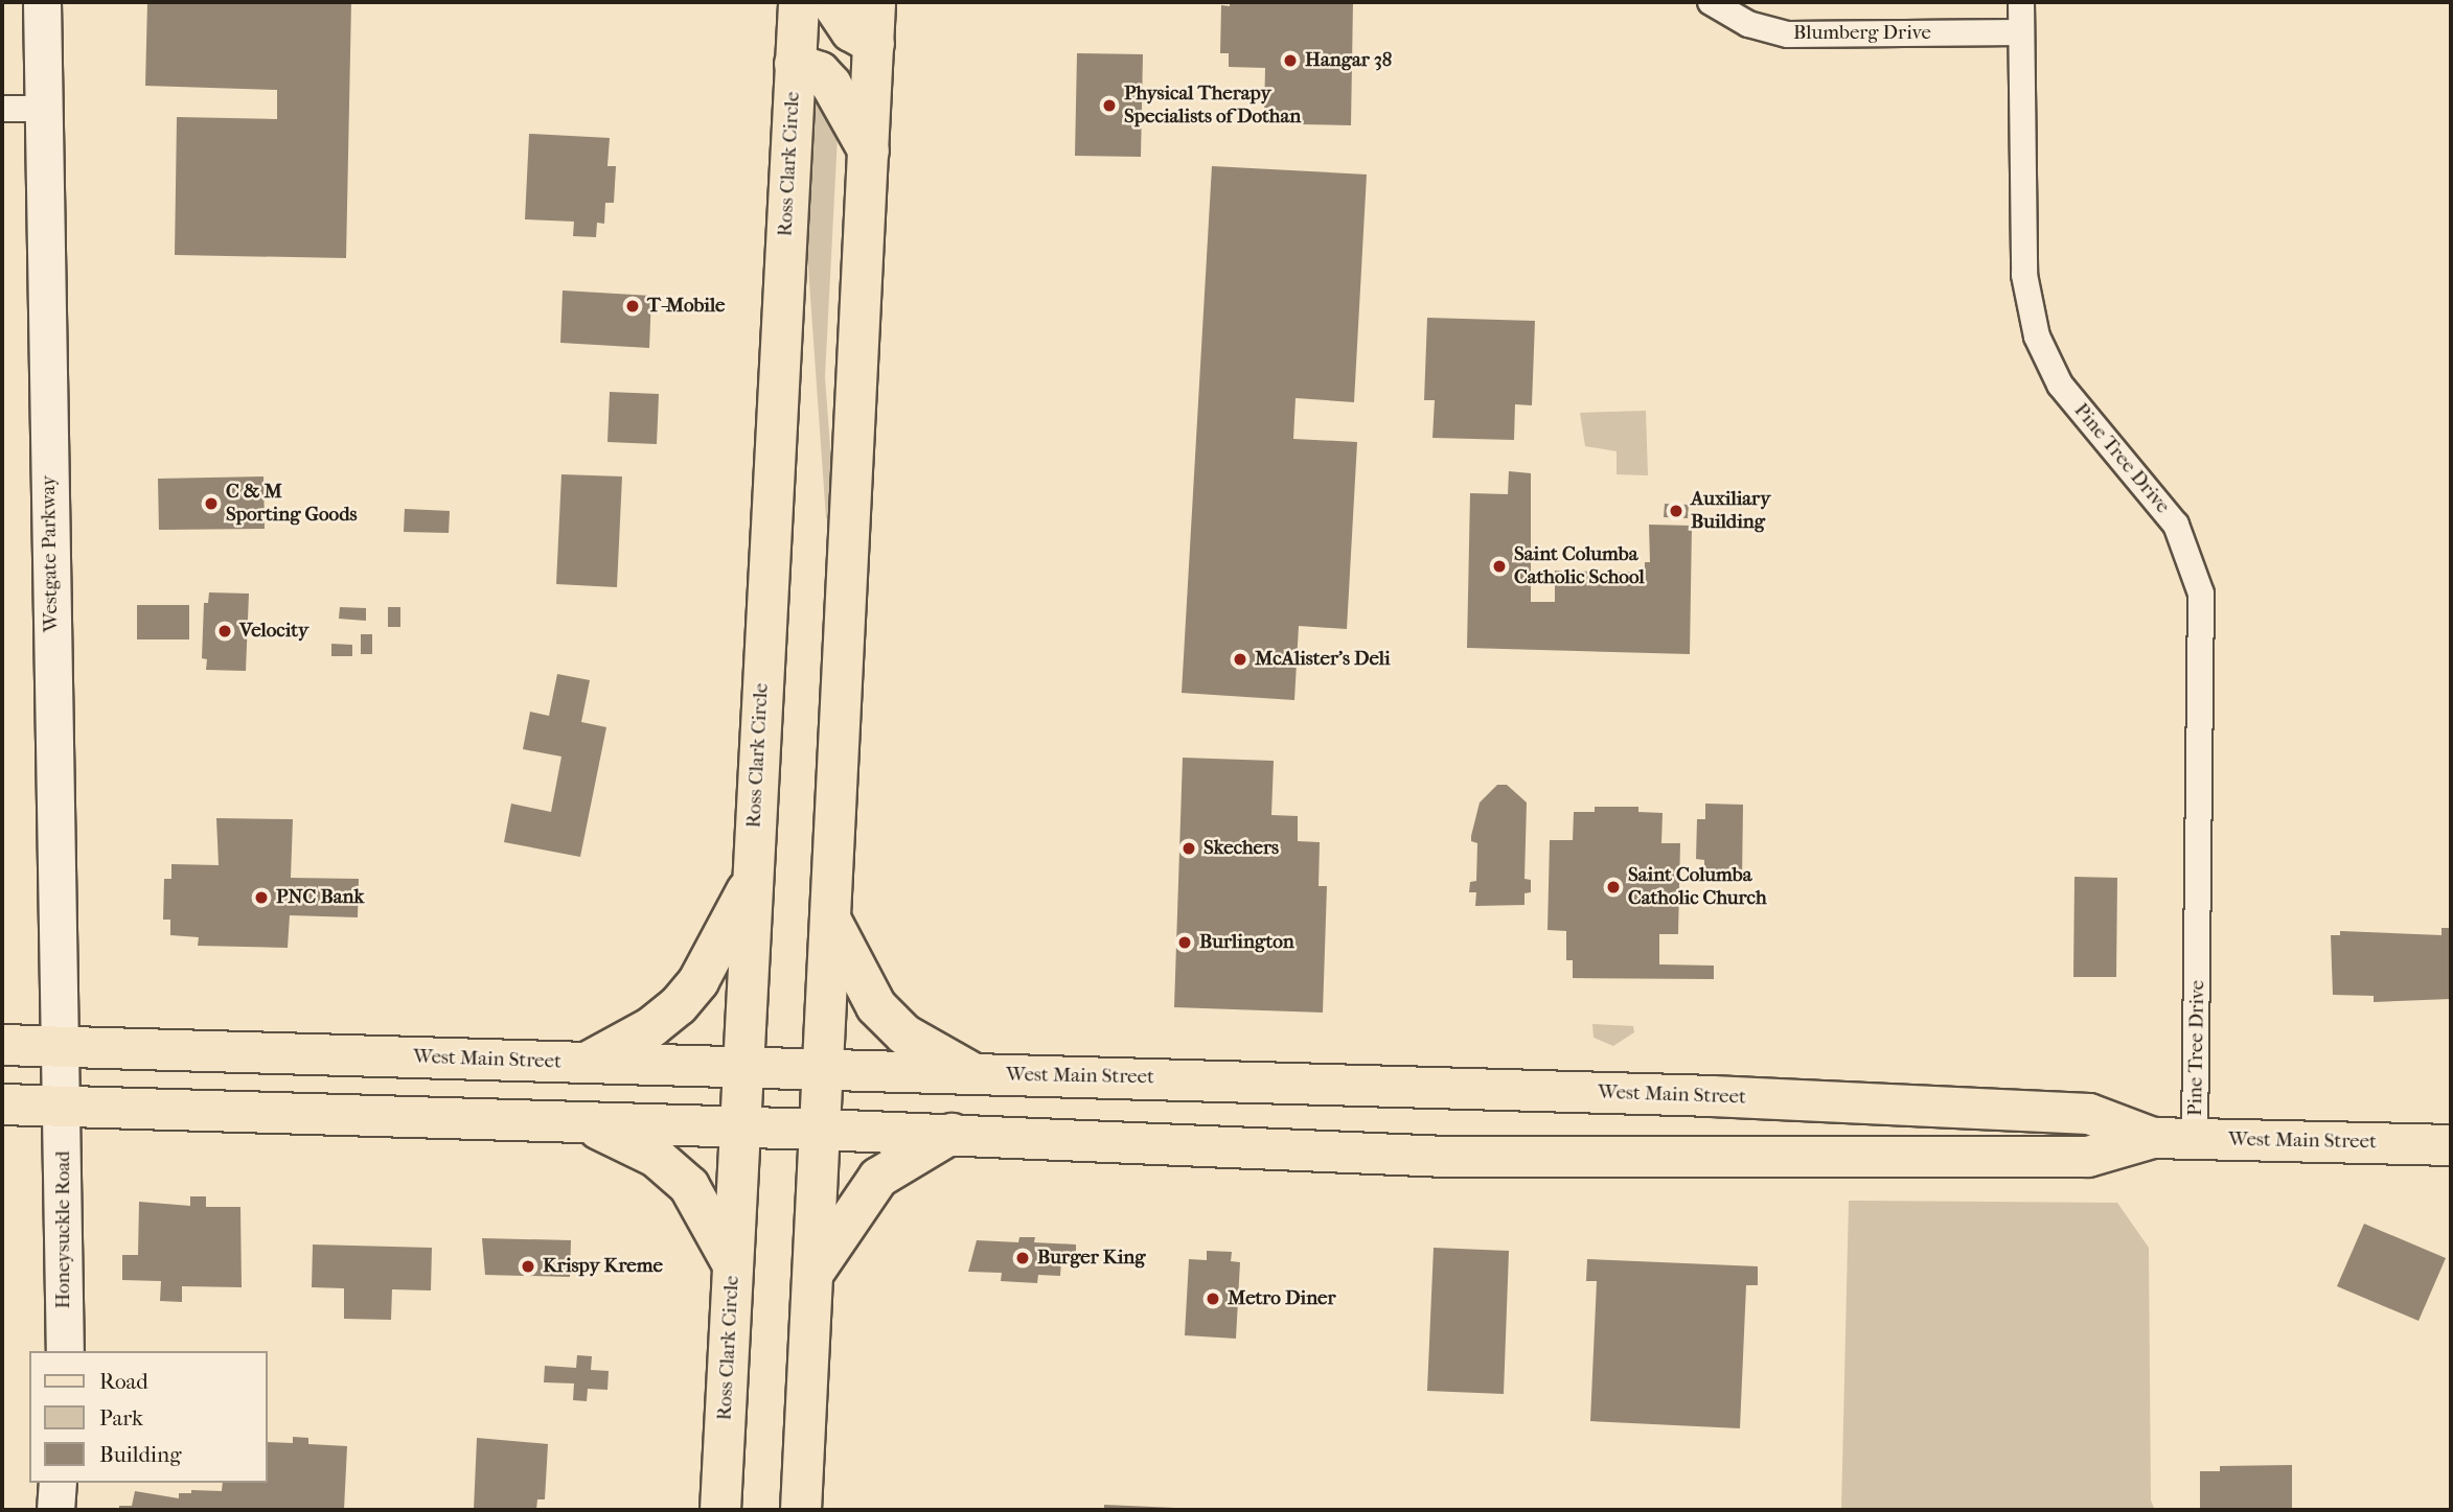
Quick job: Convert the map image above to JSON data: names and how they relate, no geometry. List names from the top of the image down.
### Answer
{
  "streets": {
    "main road": [
      "Ross Clark Circle",
      "Westgate Parkway",
      "West Main Street",
      "Honeysuckle Road"
    ],
    "street": ["Blumberg Drive", "Pine Tree Drive"]
  },
  "crossings": [
    ["Blumberg Drive", "Pine Tree Drive"],
    ["Ross Clark Circle", "West Main Street"],
    ["Pine Tree Drive", "West Main Street"],
    ["Westgate Parkway", "West Main Street"],
    ["Westgate Parkway", "Honeysuckle Road"],
    ["West Main Street", "Honeysuckle Road"]
  ],
  "places": [
    "Hangar 38",
    "Physical Therapy Specialists of Dothan",
    "T-Mobile",
    "C & M Sporting Goods",
    "Auxiliary Building",
    "Saint Columba Catholic School",
    "Velocity",
    "McAlister's Deli",
    "Skechers",
    "Saint Columba Catholic Church",
    "PNC Bank",
    "Burlington",
    "Burger King",
    "Krispy Kreme",
    "Metro Diner"
  ],
  "legend": ["Road", "Park", "Building"]
}
